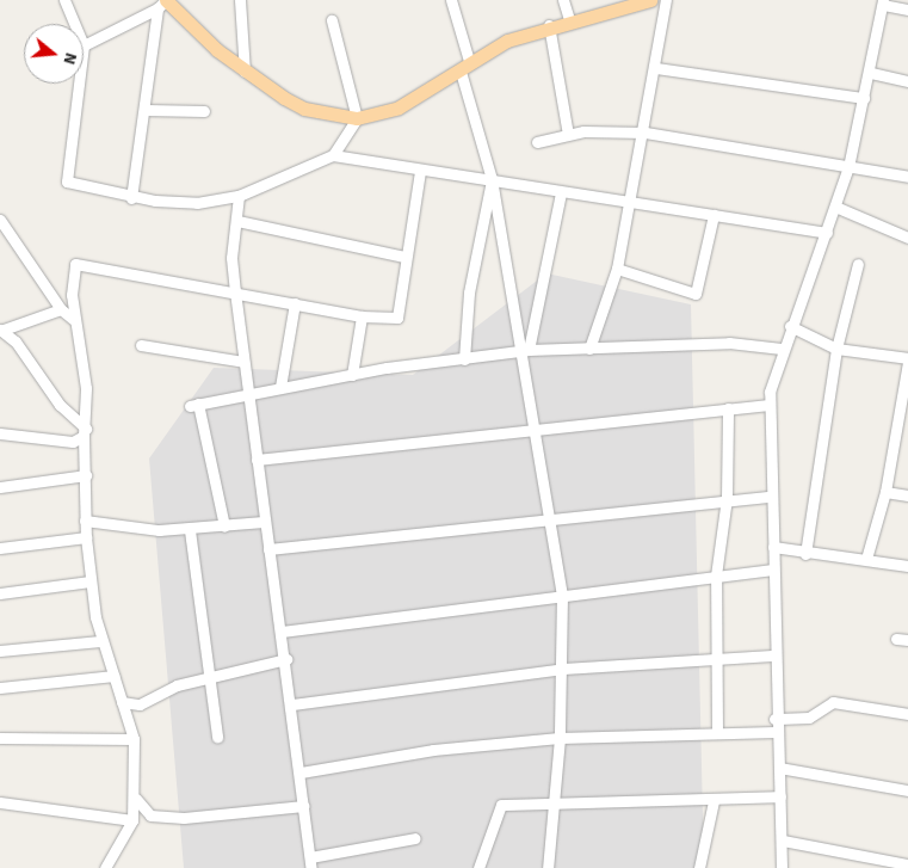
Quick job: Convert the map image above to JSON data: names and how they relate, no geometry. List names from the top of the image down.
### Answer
{
  "north": "right"
}
